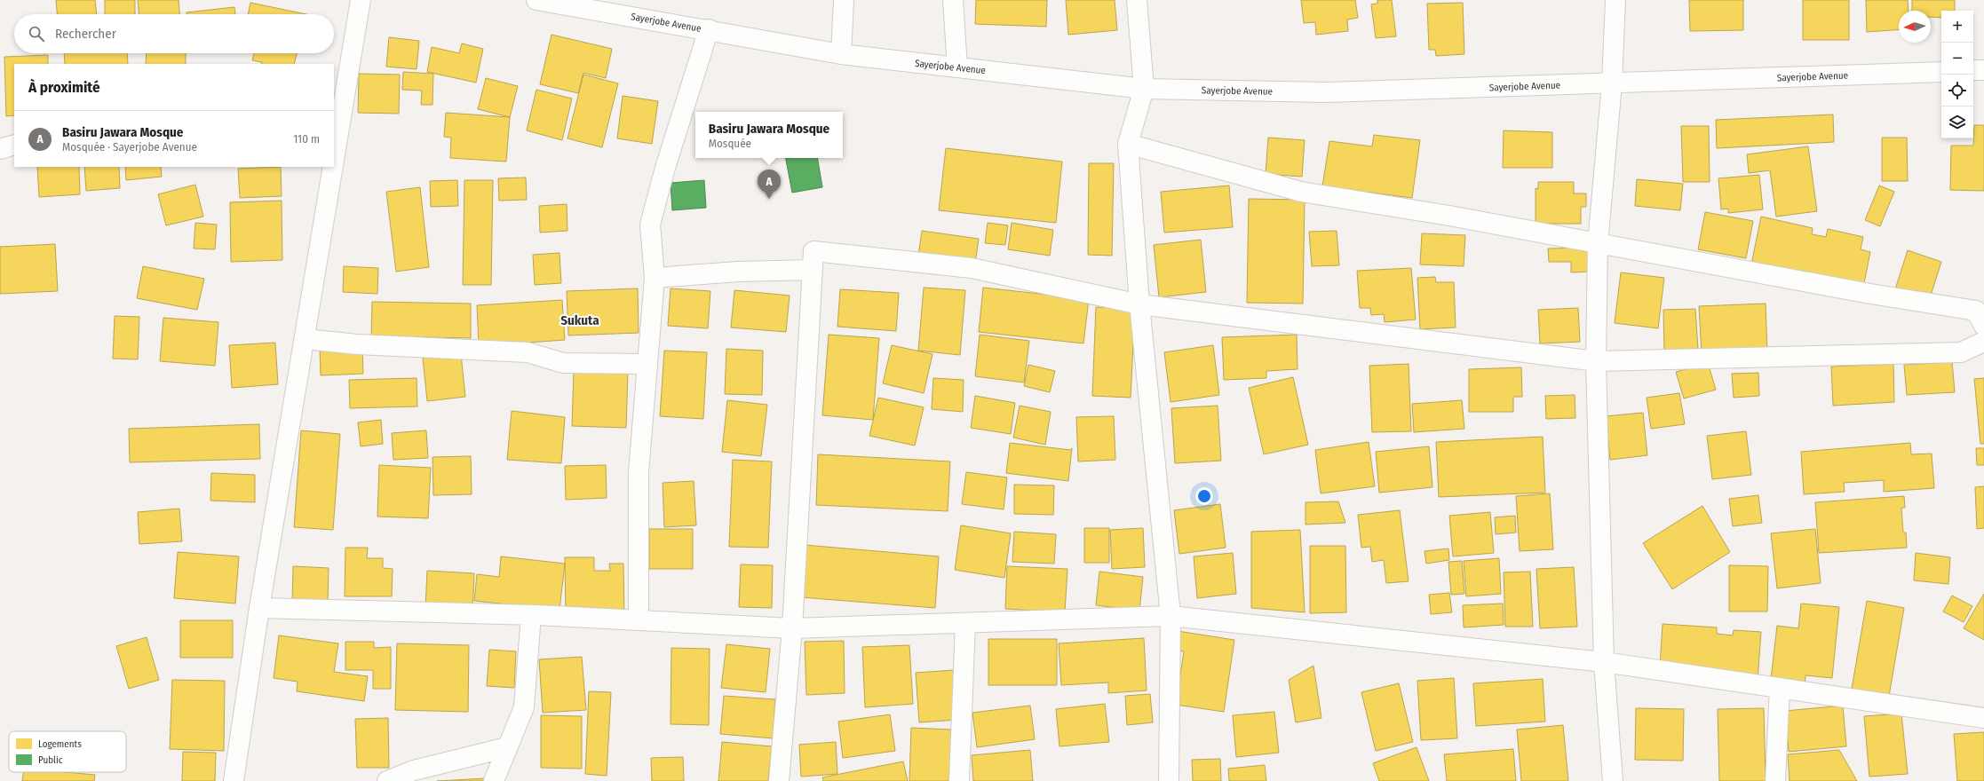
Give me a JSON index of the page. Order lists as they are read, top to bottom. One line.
{"streets":{"street":["Sayerjobe Avenue"]},"districts":["Sukuta"],"legend":["Logements","Public"],"north":"left","page":{"map_buttons":["+","−"],"search":"Rechercher","heading":"À proximité","list":[{"mark":"A","name":"Basiru Jawara Mosque","note":"Mosquée · Sayerjobe Avenue","value":"110 m"}],"popup":["Basiru Jawara Mosque","Mosquée"],"pins":"A"}}
